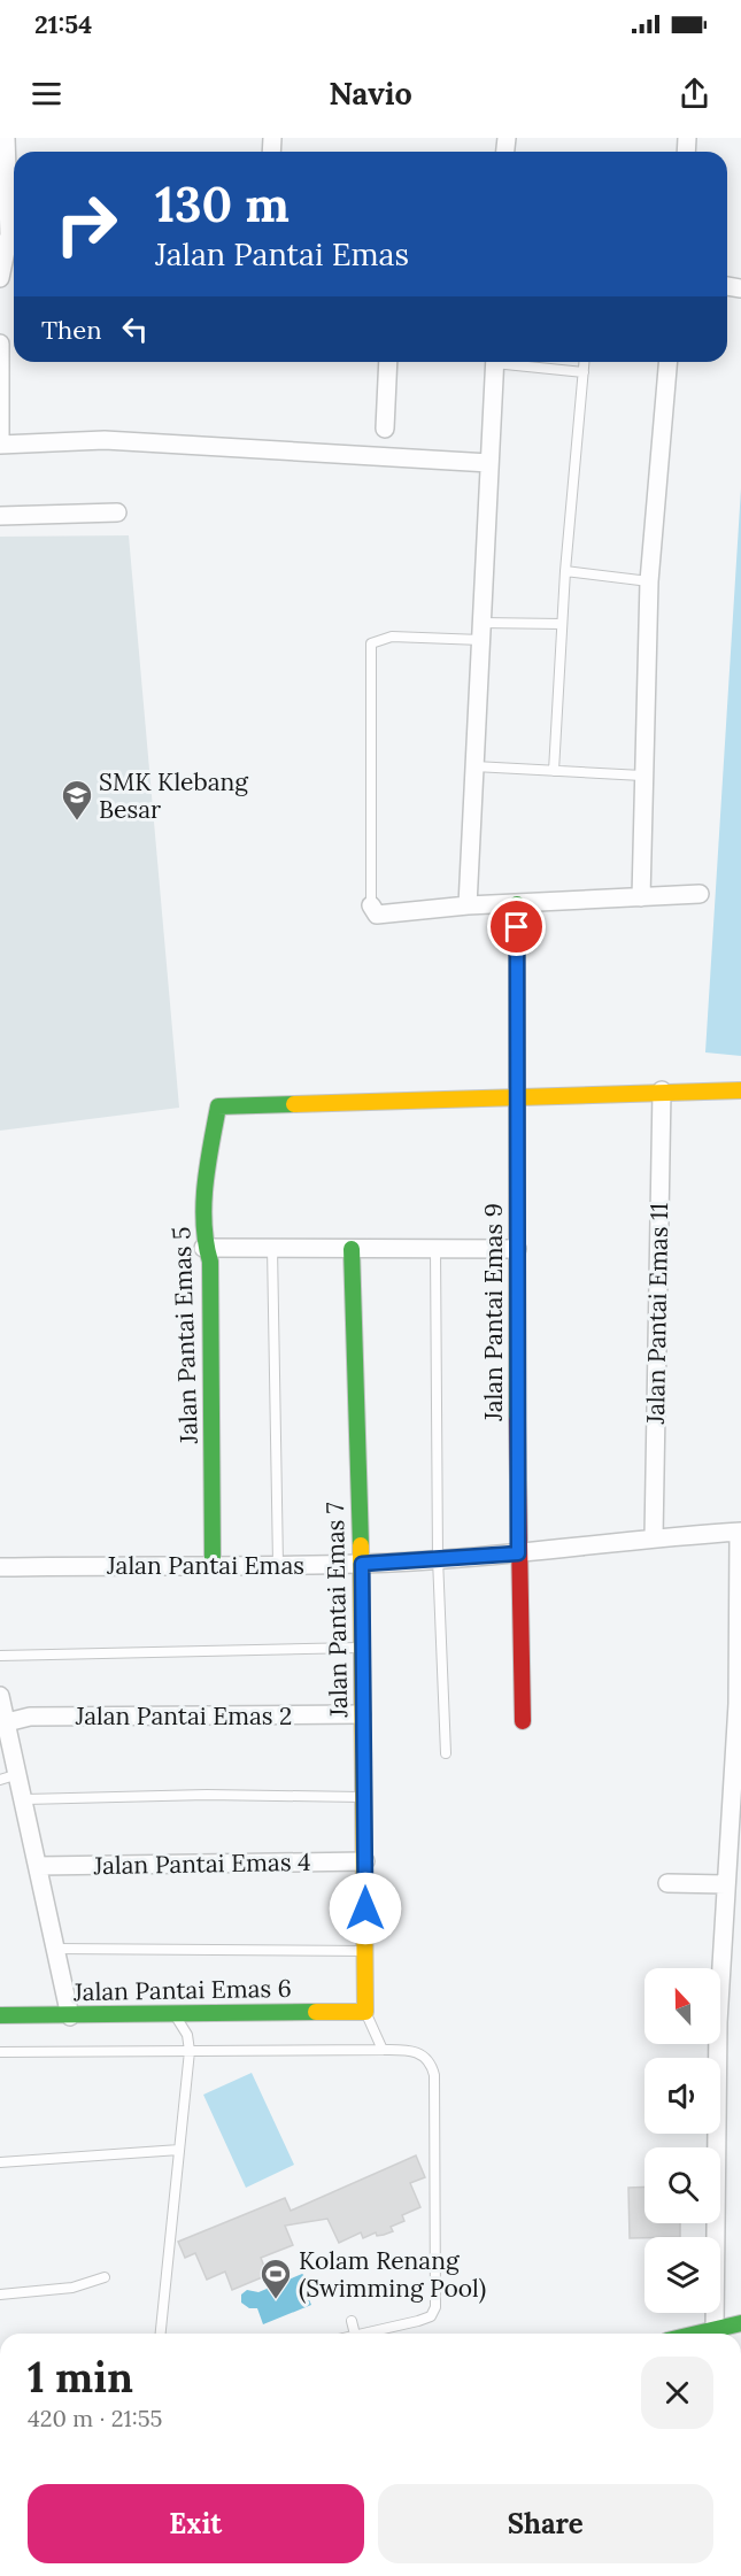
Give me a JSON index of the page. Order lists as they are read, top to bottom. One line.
{"streets":{"main road":["Jalan Pantai Emas 9","Jalan Pantai Emas 5","Jalan Pantai Emas 7","Jalan Pantai Emas 6"],"street":["Jalan Pantai Emas 11","Jalan Pantai Emas","Jalan Pantai Emas 2","Jalan Pantai Emas 4"]},"crossings":[["Jalan Pantai Emas 9","Jalan Pantai Emas 5"],["Jalan Pantai Emas 9","Jalan Pantai Emas"],["Jalan Pantai Emas 11","Jalan Pantai Emas"],["Jalan Pantai Emas 5","Jalan Pantai Emas"],["Jalan Pantai Emas","Jalan Pantai Emas 7"],["Jalan Pantai Emas 7","Jalan Pantai Emas 2"],["Jalan Pantai Emas 7","Jalan Pantai Emas 4"],["Jalan Pantai Emas 7","Jalan Pantai Emas 6"]],"places":{"school or university":["SMK Klebang Besar"],"sports":["Kolam Renang (Swimming Pool)"]},"north":"top","page":{"status":"21:54","header":"Navio","turn":["130 m","Jalan Pantai Emas"],"then":"Then","heading":["1 min","420 m · 21:55"],"buttons":["Exit","Share"]}}
